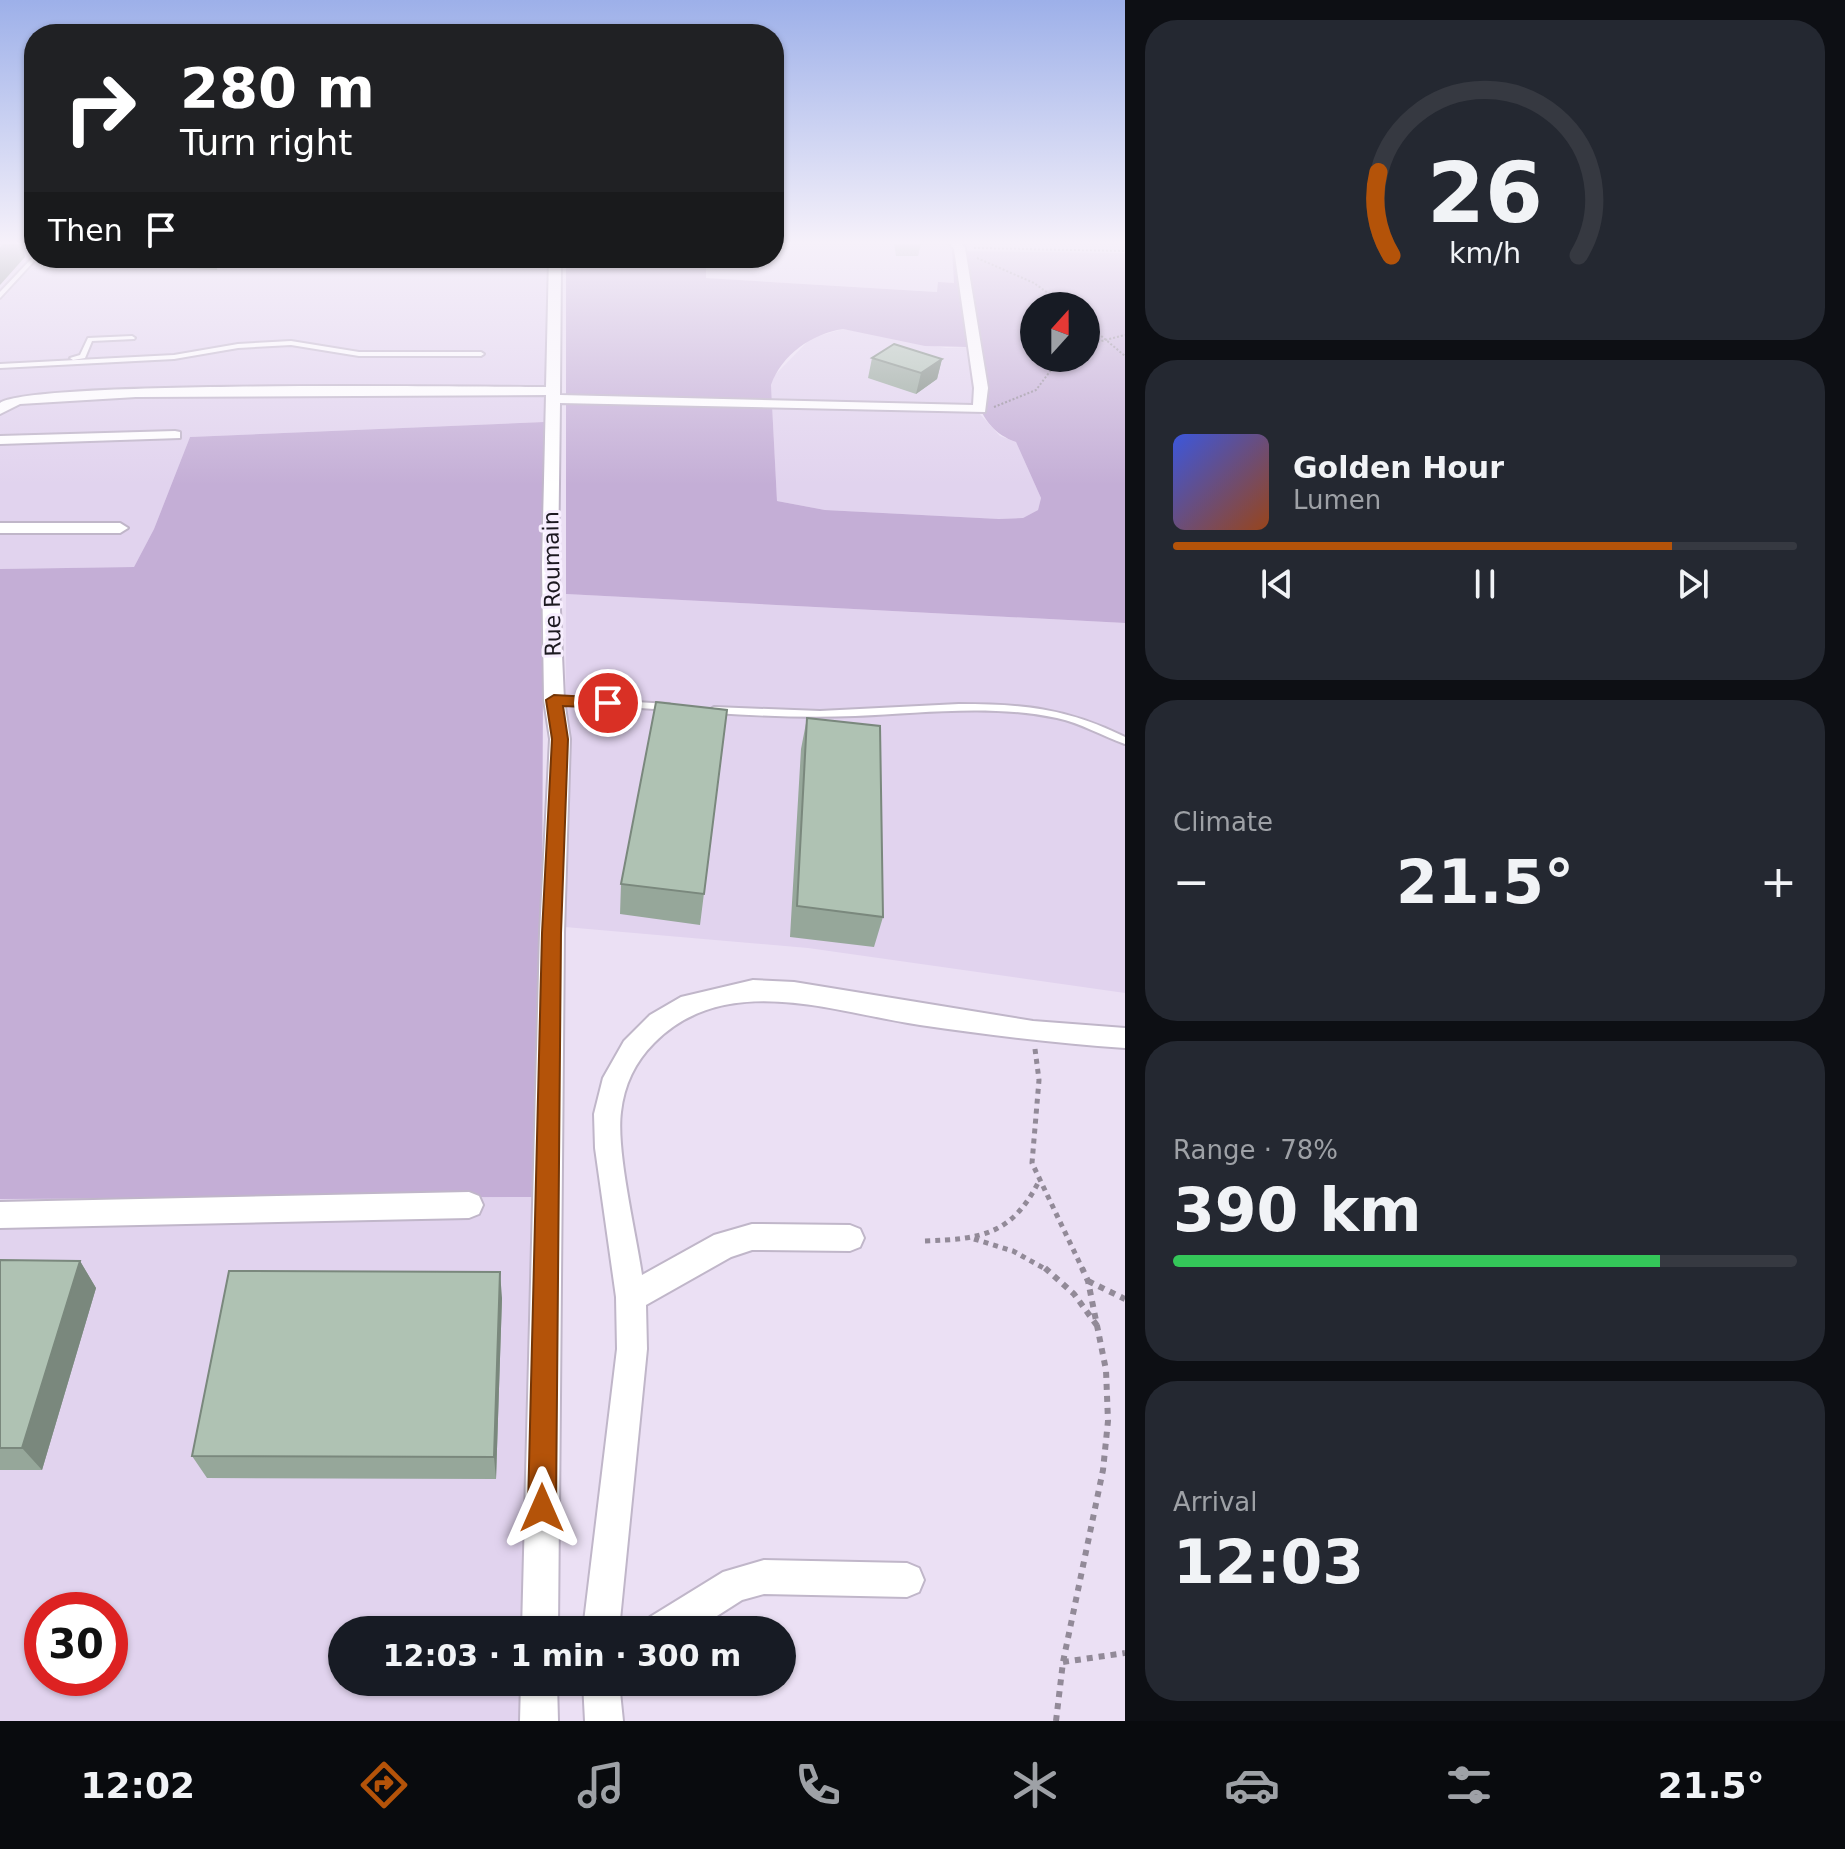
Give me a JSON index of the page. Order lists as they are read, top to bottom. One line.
{"streets":{"street":["Rue Roumain"]},"north":"top","page":{"turn":["280 m","Turn right"],"then":"Then","song":["Golden Hour","Lumen"],"tile":["Climate",["Range · 78%","390 km"],["Arrival","12:03"]],"heat":["−","21.5°","+"],"limit":"30","trip":"12:03 · 1 min · 300 m","tabs":["12:02","21.5°"],"gauge":["26","km/h"]}}
